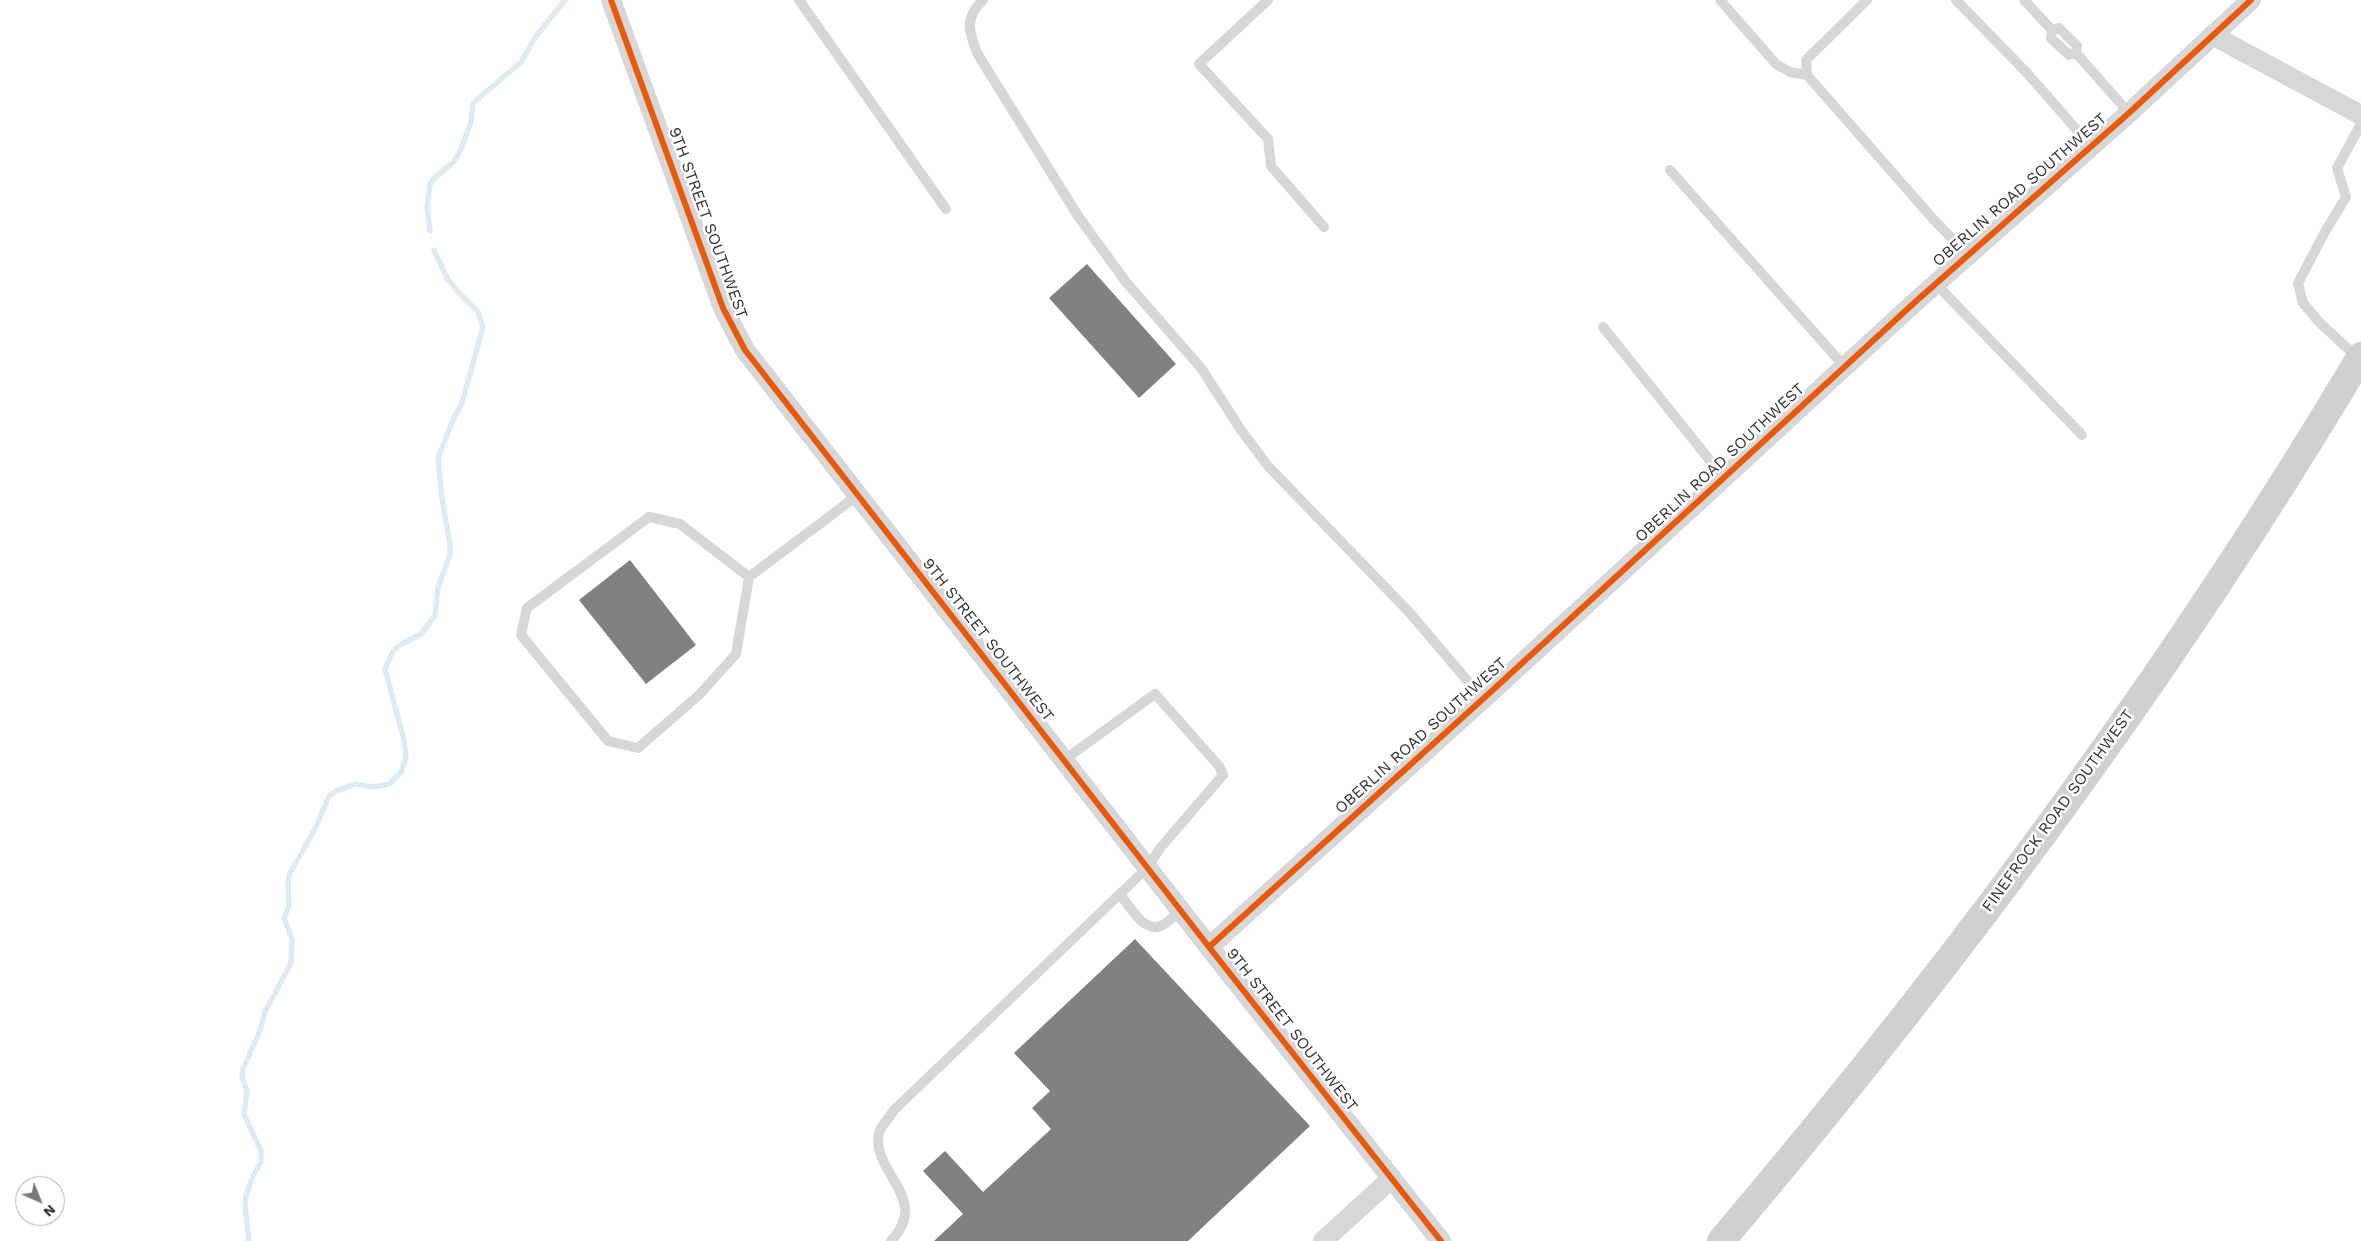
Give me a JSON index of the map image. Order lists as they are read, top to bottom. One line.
{"streets":{"main road":["FINEFROCK ROAD SOUTHWEST"],"street":["OBERLIN ROAD SOUTHWEST","9TH STREET SOUTHWEST"]},"crossings":[["OBERLIN ROAD SOUTHWEST","9TH STREET SOUTHWEST"]],"north":"bottom right"}
